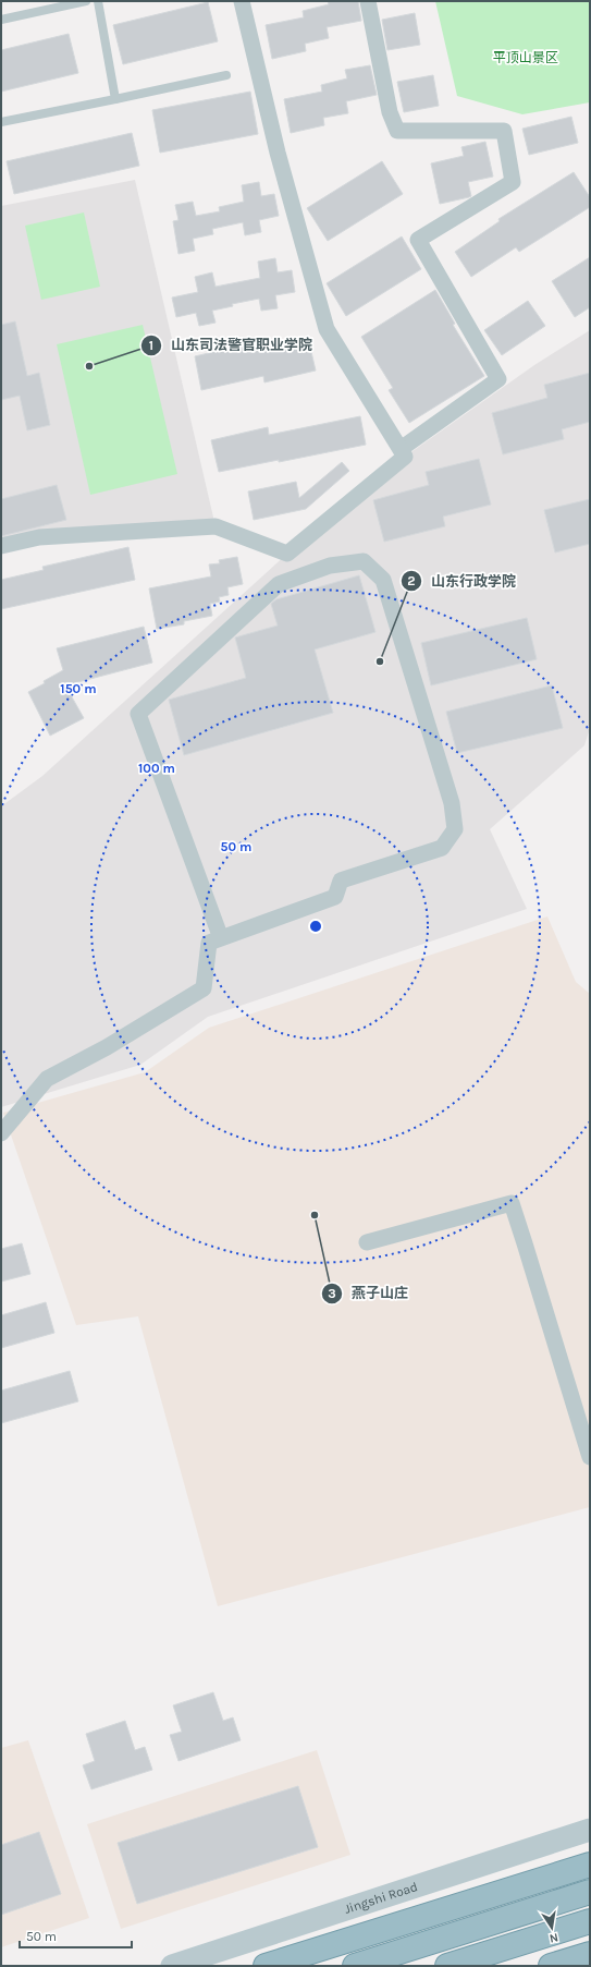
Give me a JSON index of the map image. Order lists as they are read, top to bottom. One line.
{"streets":{"main road":["Jingshi Road"]},"parks":["平顶山景区"],"places":["山东司法警官职业学院","山东行政学院","燕子山庄"],"scale_bar":"50 m","north":"bottom","rings":["150 m","100 m","50 m"]}
